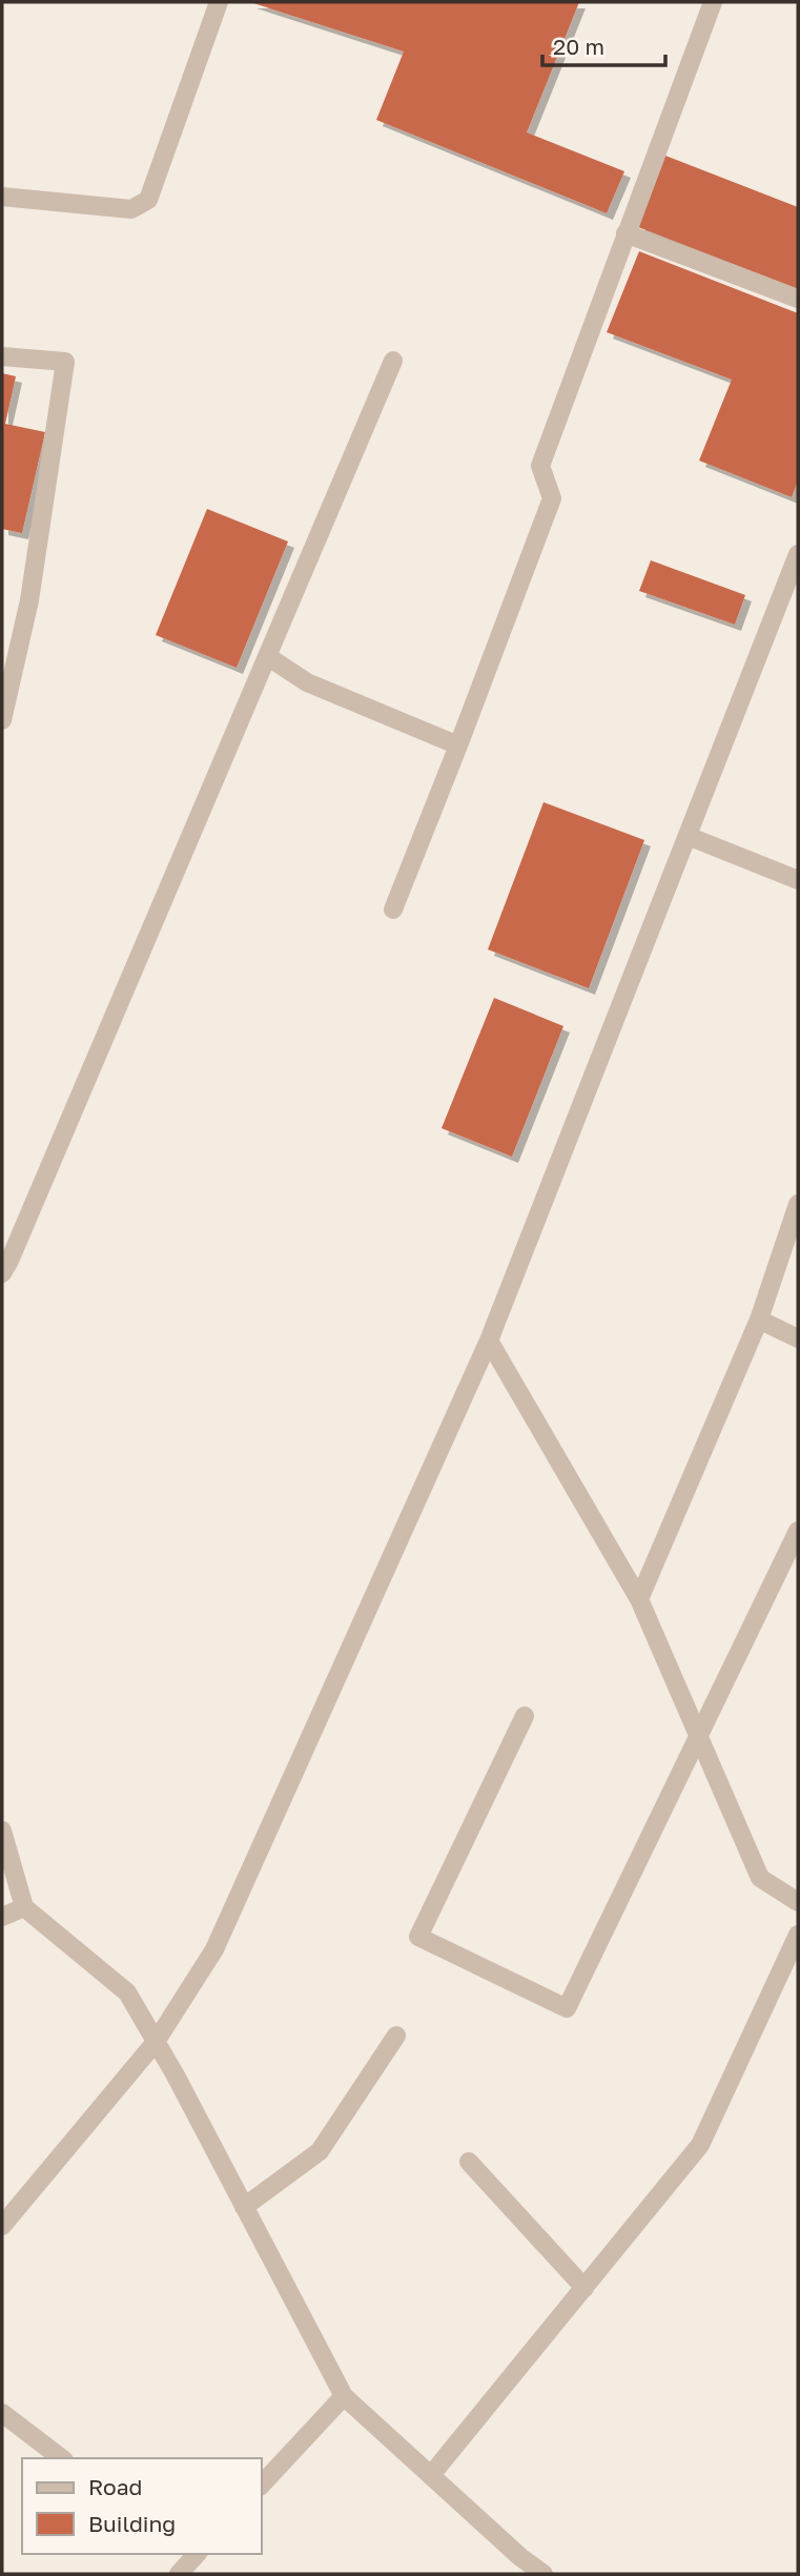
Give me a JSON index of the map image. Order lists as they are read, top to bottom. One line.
{"legend":["Road","Building"],"scale_bar":"20 m"}
